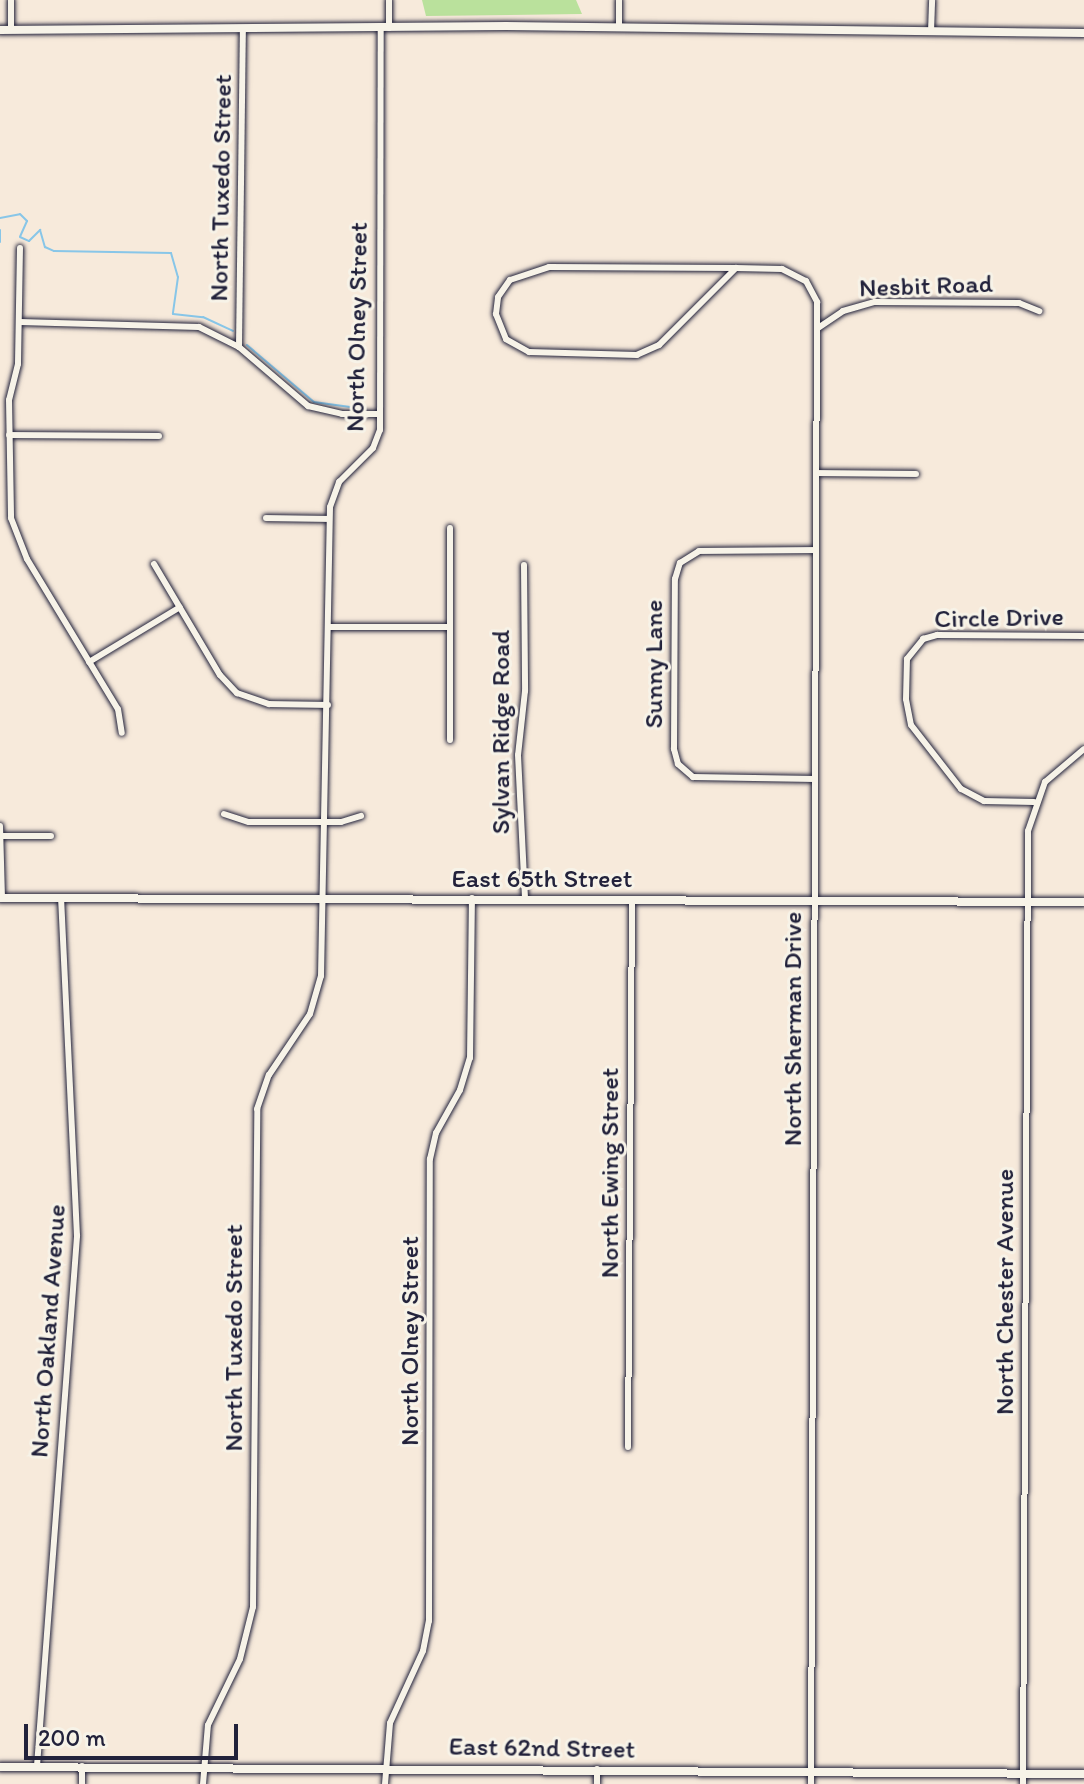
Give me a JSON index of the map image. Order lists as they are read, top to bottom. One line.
{"streets":{"street":["North Tuxedo Street","Nesbit Road","North Olney Street","Circle Drive","Sunny Lane","Sylvan Ridge Road","East 65th Street","North Sherman Drive","North Ewing Street","North Chester Avenue","North Oakland Avenue","East 62nd Street"]},"crossings":[["North Tuxedo Street","North Olney Street"],["North Tuxedo Street","East 65th Street"],["North Tuxedo Street","East 62nd Street"],["Nesbit Road","North Sherman Drive"],["North Olney Street","East 65th Street"],["North Olney Street","East 62nd Street"],["Circle Drive","North Chester Avenue"],["Sunny Lane","North Sherman Drive"],["Sylvan Ridge Road","East 65th Street"],["East 65th Street","North Sherman Drive"],["East 65th Street","North Ewing Street"],["East 65th Street","North Chester Avenue"],["East 65th Street","North Oakland Avenue"],["North Sherman Drive","East 62nd Street"],["North Chester Avenue","East 62nd Street"],["North Oakland Avenue","East 62nd Street"]],"scale_bar":"200 m"}
